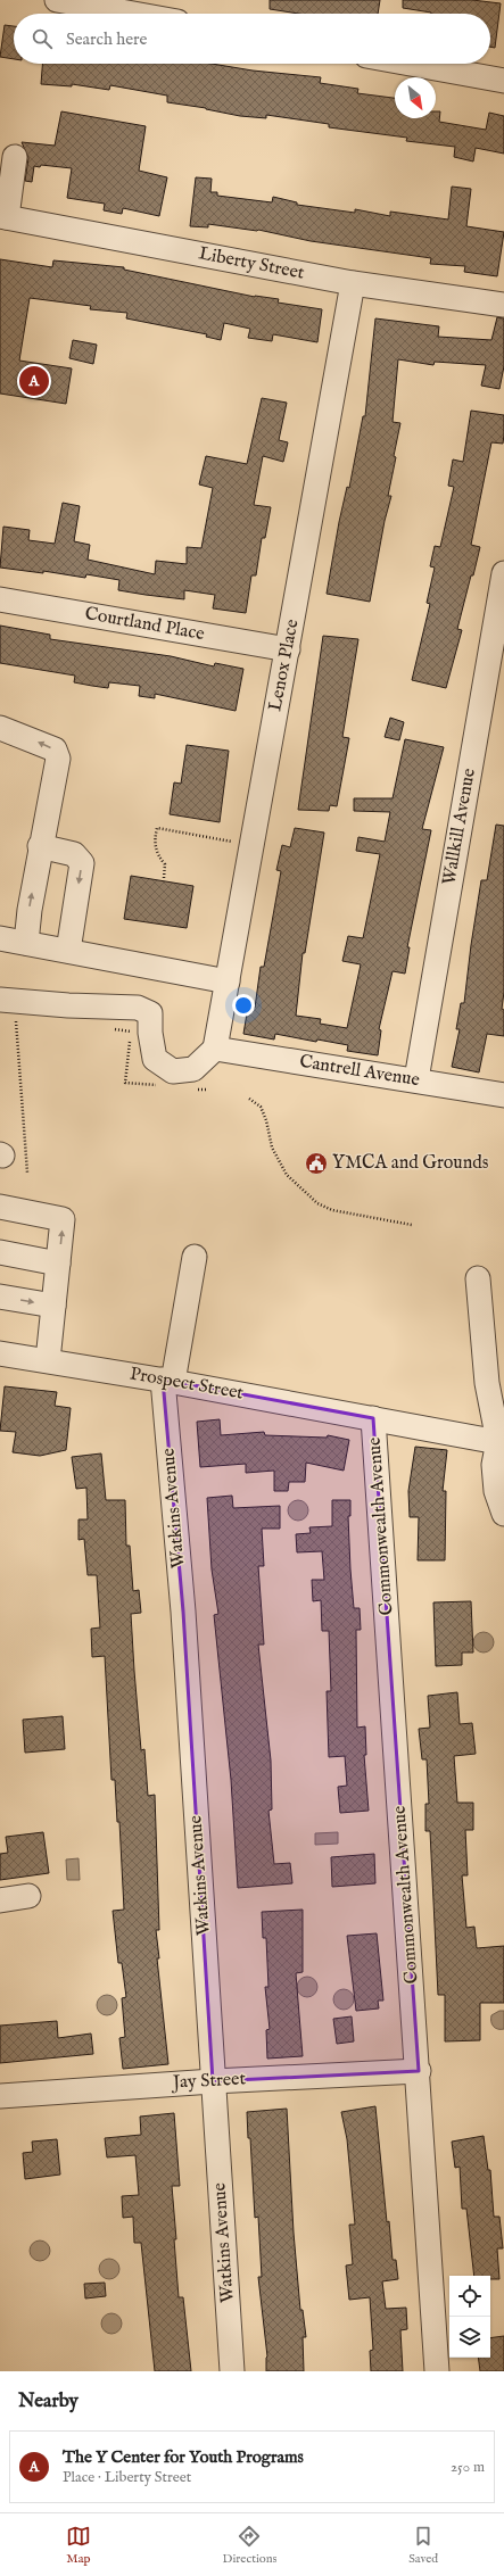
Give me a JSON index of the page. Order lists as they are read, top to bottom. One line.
{"streets":{"street":["Liberty Street","Courtland Place","Lenox Place","Wallkill Avenue","Cantrell Avenue","Prospect Street","Watkins Avenue","Commonwealth Avenue","Jay Street"]},"crossings":[["Liberty Street","Lenox Place"],["Courtland Place","Lenox Place"],["Lenox Place","Cantrell Avenue"],["Wallkill Avenue","Cantrell Avenue"],["Prospect Street","Watkins Avenue"],["Prospect Street","Commonwealth Avenue"],["Watkins Avenue","Jay Street"],["Commonwealth Avenue","Jay Street"]],"places":{"public building":["YMCA and Grounds"]},"north":"bottom right","page":{"search":"Search here","pins":"A","heading":"Nearby","list":[{"mark":"A","name":"The Y Center for Youth Programs","note":"Place · Liberty Street","value":"250 m"}],"nav":["Map","Directions","Saved"]}}
